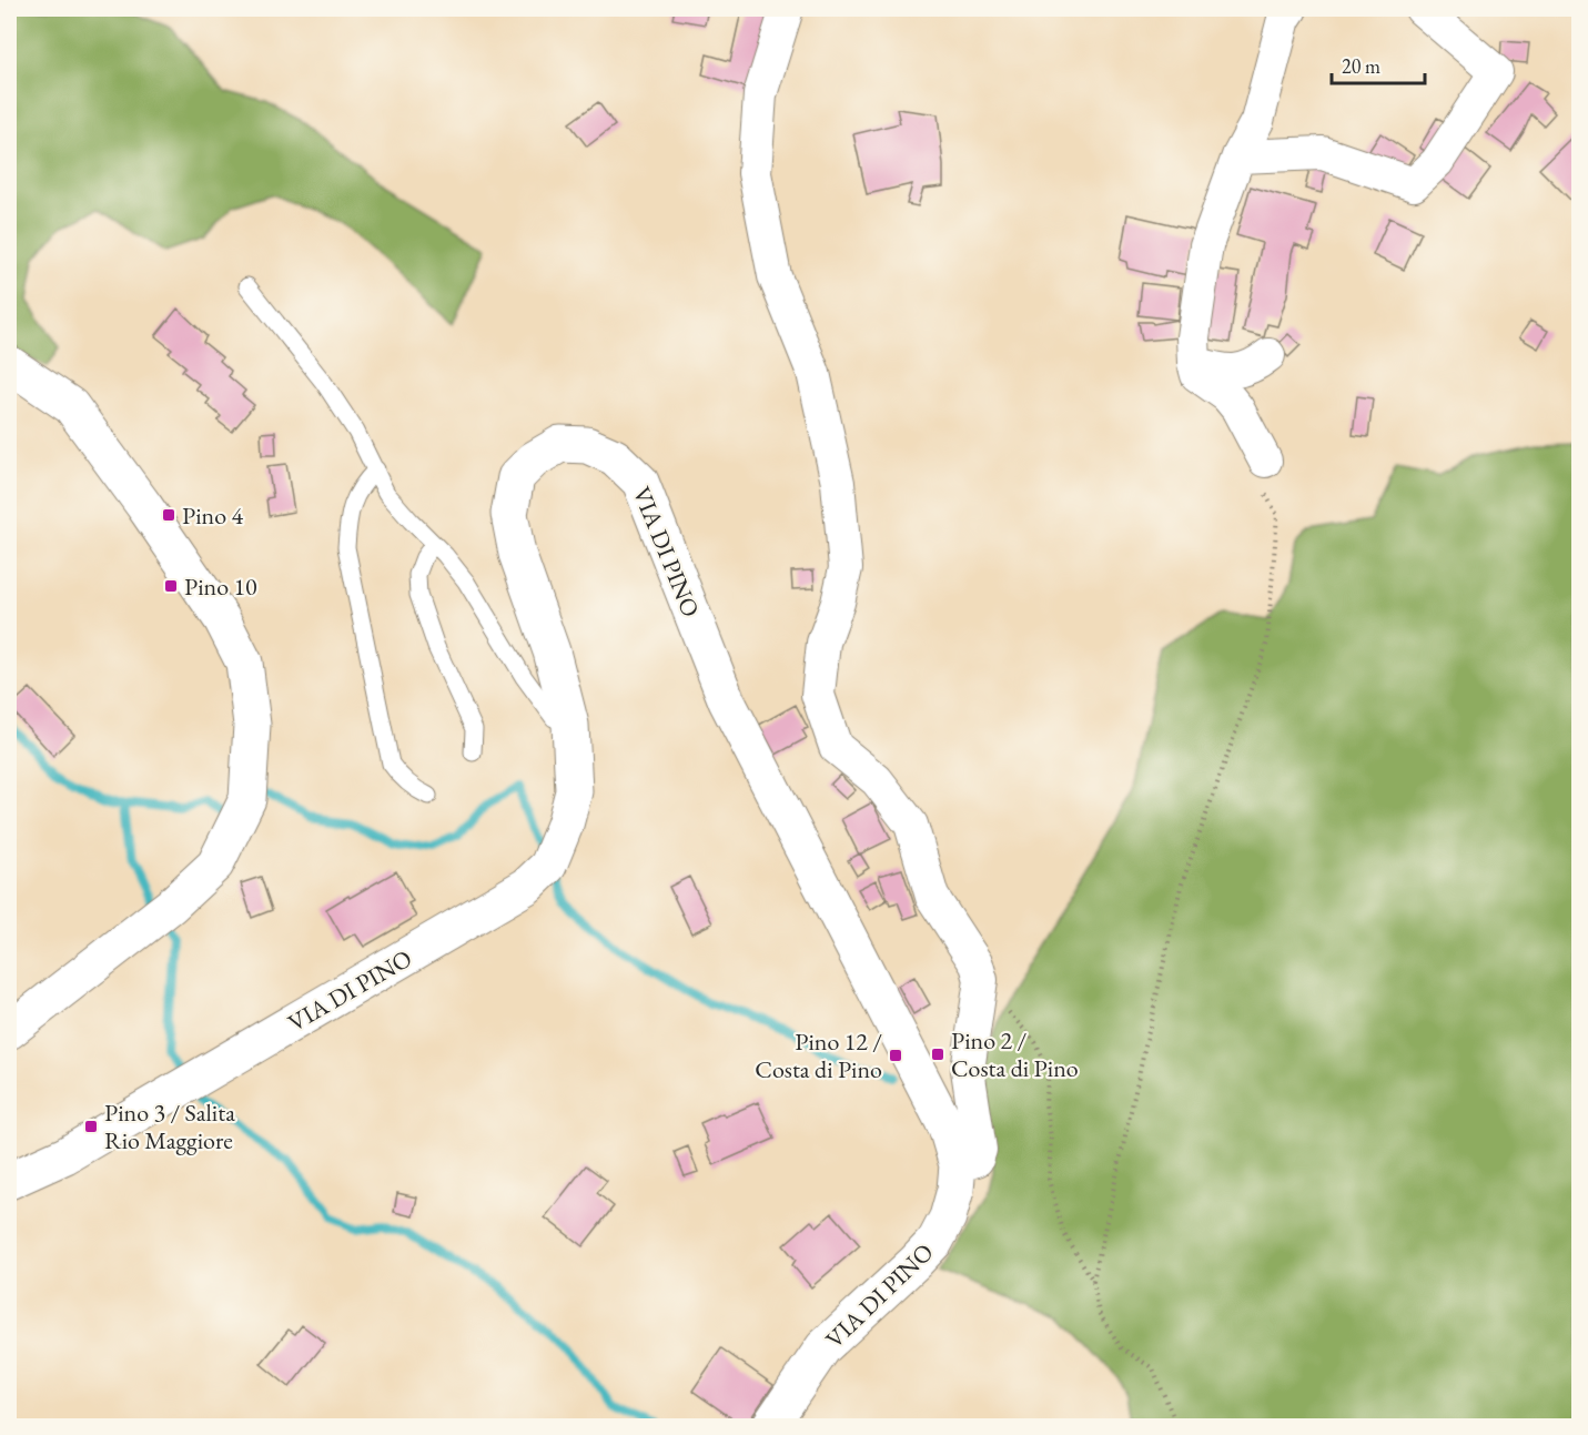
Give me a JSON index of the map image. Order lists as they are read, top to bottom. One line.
{"streets":{"street":["VIA DI PINO"]},"places":{"transit":["Pino 4","Pino 10","Pino 2 / Costa di Pino","Pino 12 / Costa di Pino","Pino 3 / Salita Rio Maggiore"]},"scale_bar":"20 m"}
